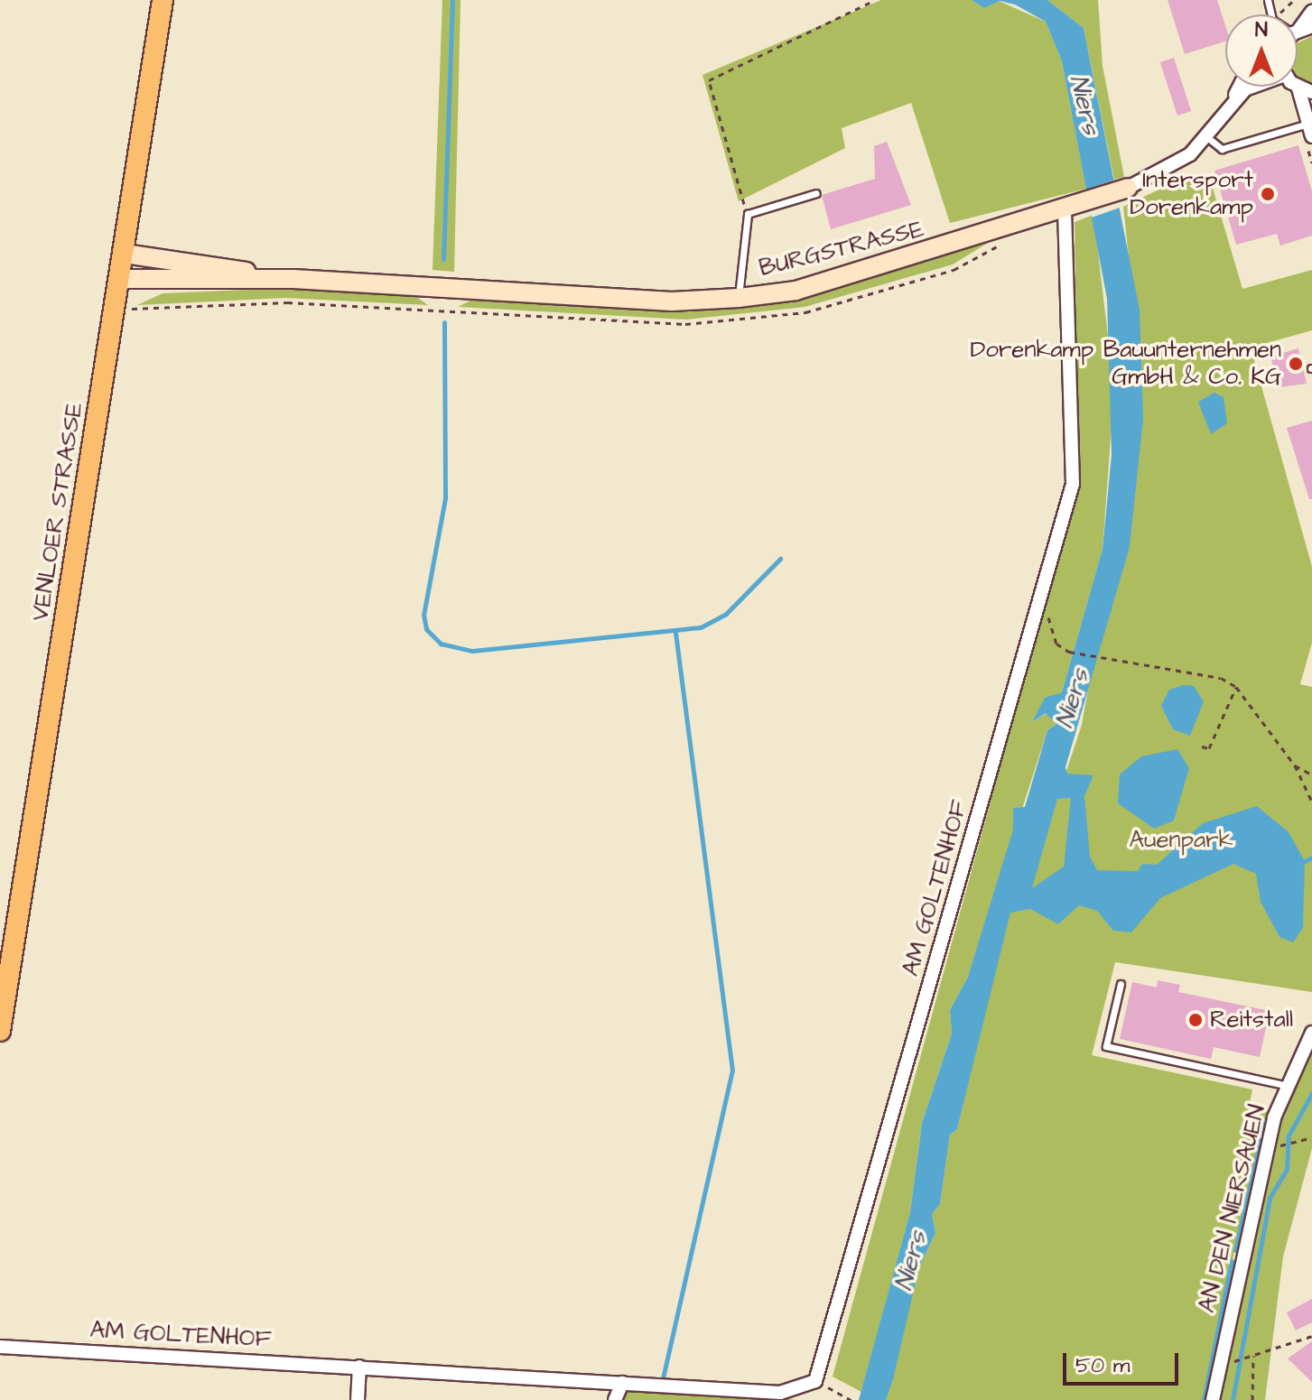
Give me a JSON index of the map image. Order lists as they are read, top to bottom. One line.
{"streets":{"main road":["VENLOER STRASSE"],"street":["BURGSTRASSE","AM GOLTENHOF","AN DEN NIERSAUEN"]},"crossings":[["BURGSTRASSE","VENLOER STRASSE"],["BURGSTRASSE","AM GOLTENHOF"]],"water":["Niers"],"parks":["Auenpark"],"places":["Intersport Dorenkamp","Dorenkamp Bauunternehmen GmbH & Co. KG","Reitstall"],"scale_bar":"50 m","north":"top"}
